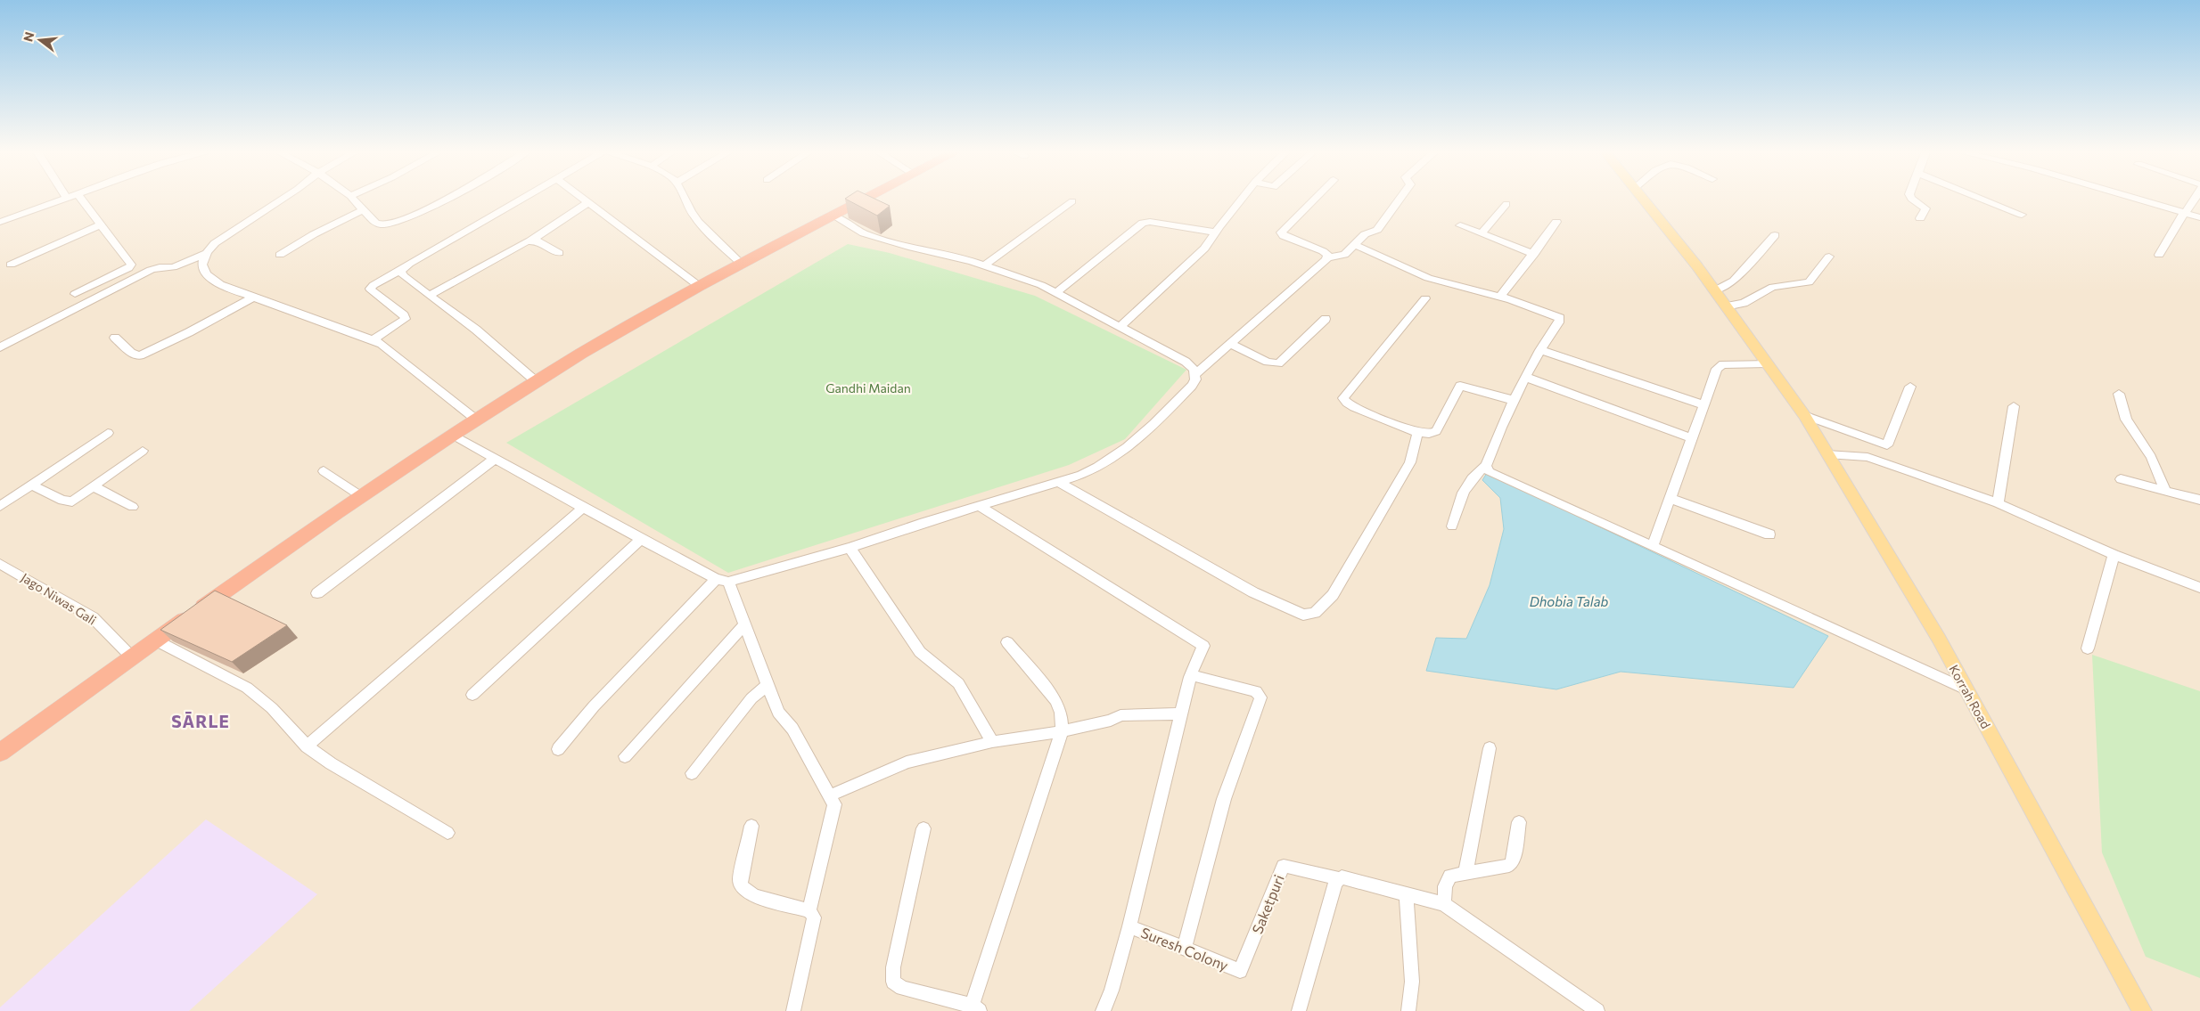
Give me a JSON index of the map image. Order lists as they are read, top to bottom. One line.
{"streets":{"main road":["Korrah Road"],"street":["Jago Niwas Gali","Saketpuri","Suresh Colony"]},"crossings":[["Saketpuri","Suresh Colony"]],"districts":["SĀRLE"],"water":["Dhobia Talab"],"parks":["Gandhi Maidan"],"north":"left"}
